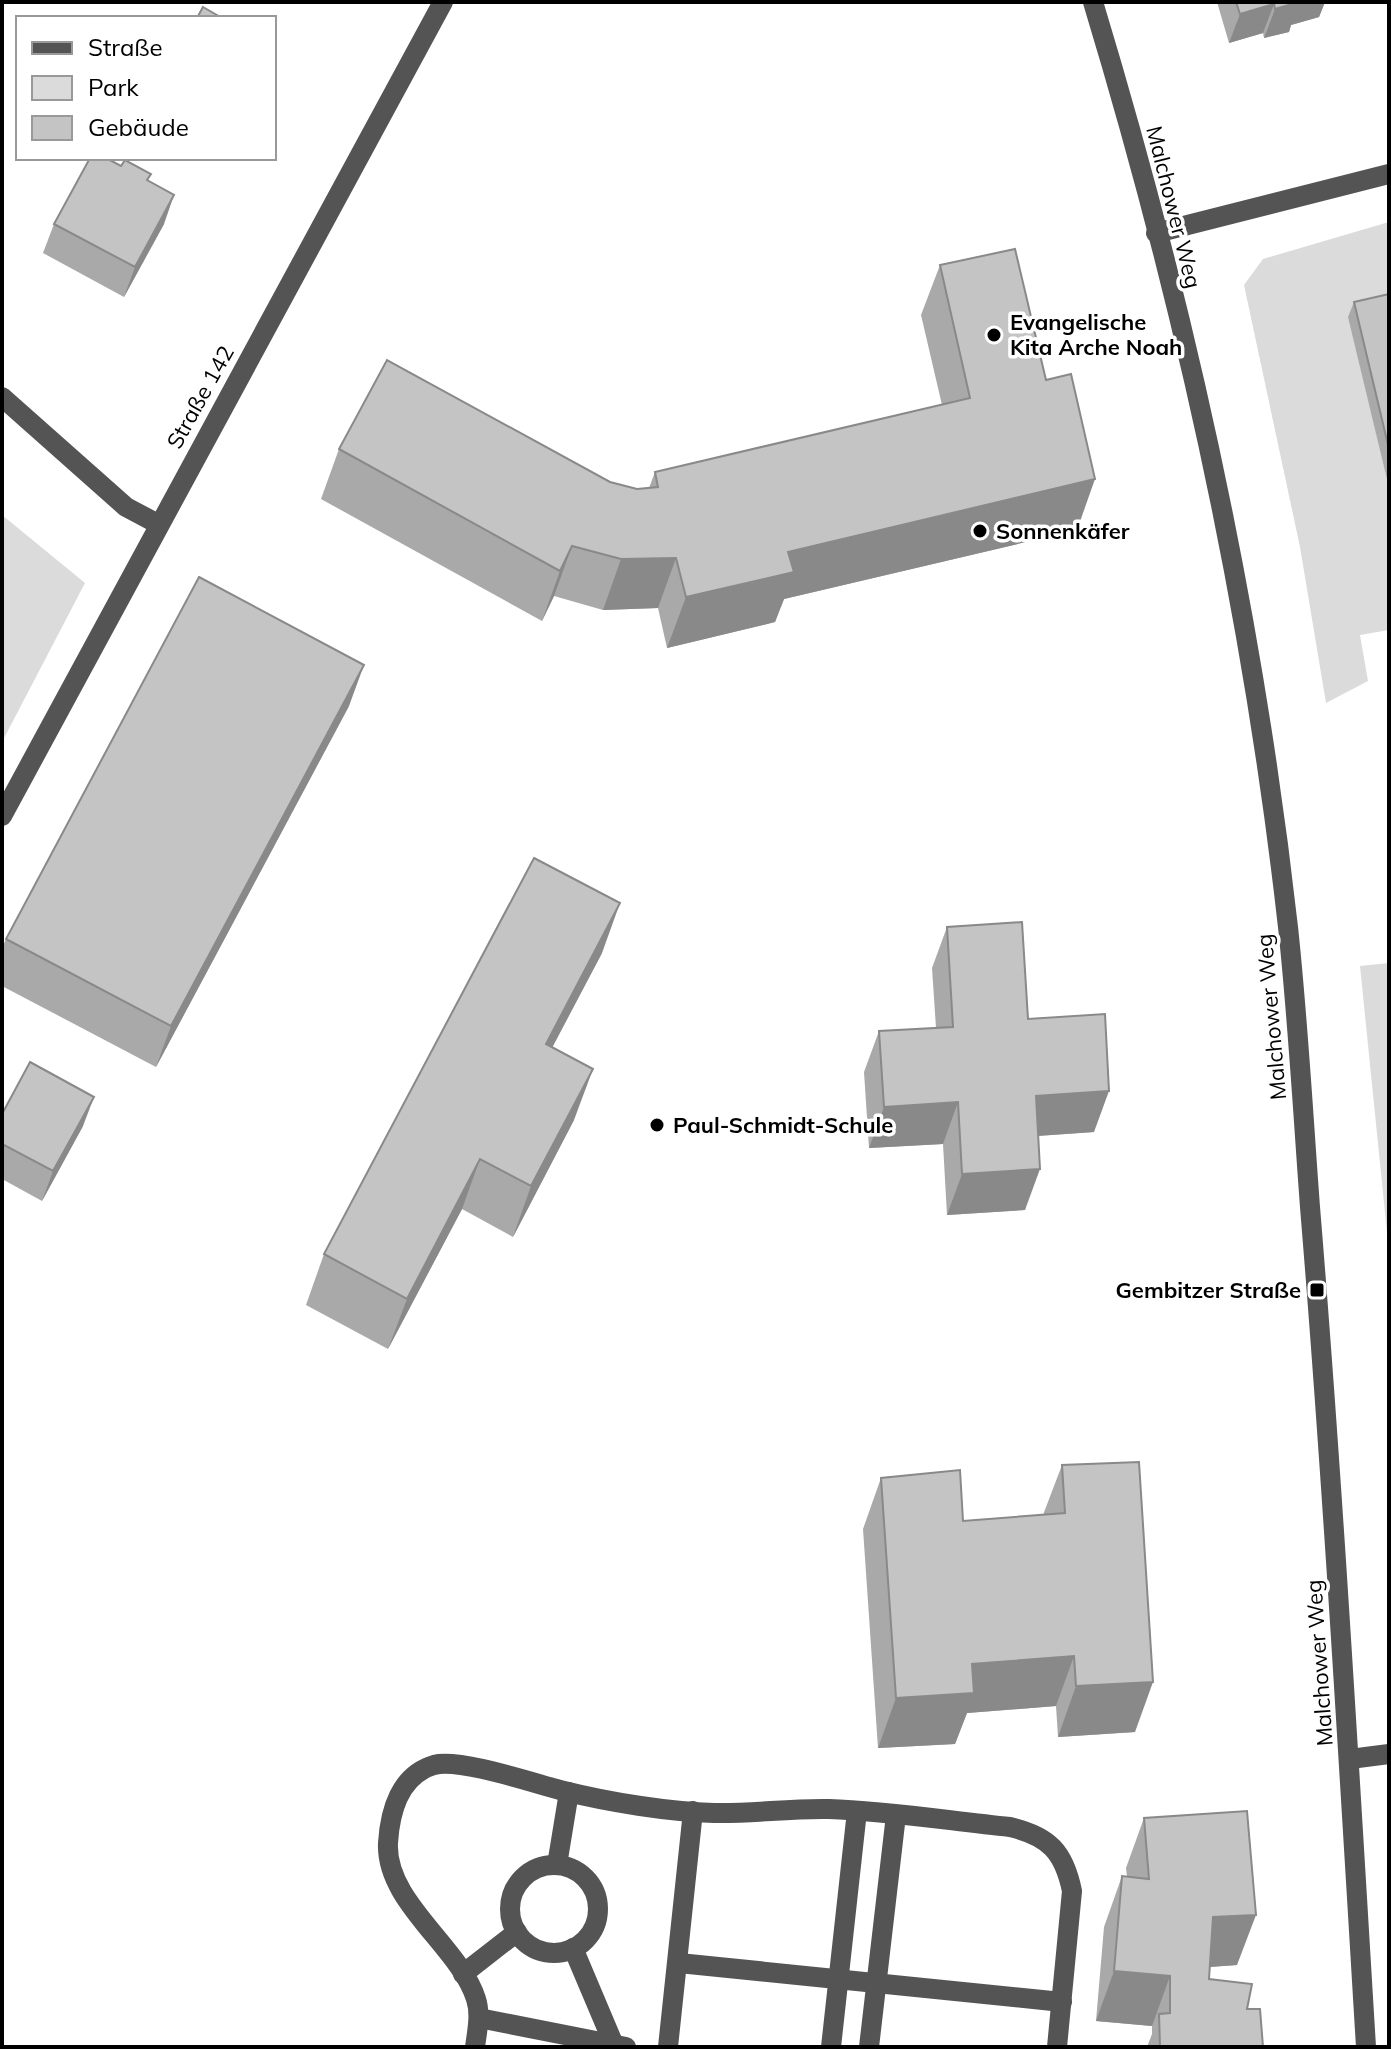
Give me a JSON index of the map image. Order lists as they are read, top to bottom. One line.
{"streets":{"street":["Malchower Weg","Straße 142"]},"places":{"other":["Evangelische Kita Arche Noah","Sonnenkäfer","Paul-Schmidt-Schule"],"transit":["Gembitzer Straße"]},"legend":["Straße","Park","Gebäude"]}
